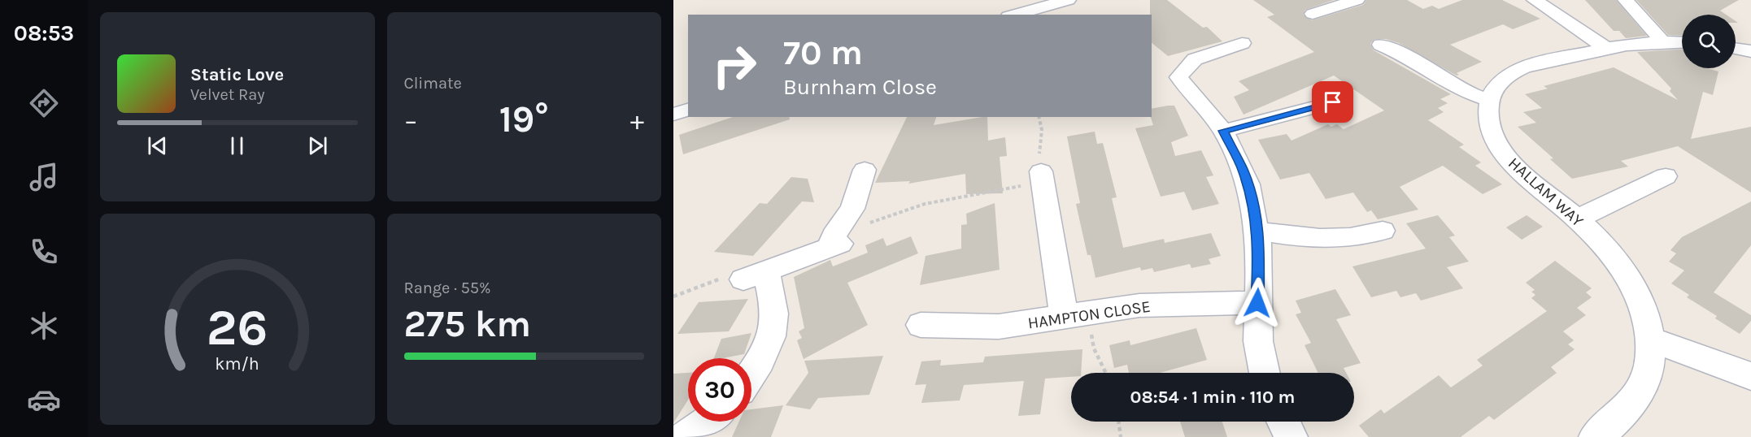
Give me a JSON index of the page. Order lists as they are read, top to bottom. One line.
{"streets":{"street":["HALLAM WAY","HAMPTON CLOSE"]},"page":{"tabs":"08:53","tile":["Climate",["Range · 55%","275 km"]],"turn":["70 m","Burnham Close"],"song":["Static Love","Velvet Ray"],"heat":["−","19°","+"],"limit":"30","trip":"08:54 · 1 min · 110 m","gauge":["26","km/h"]}}
